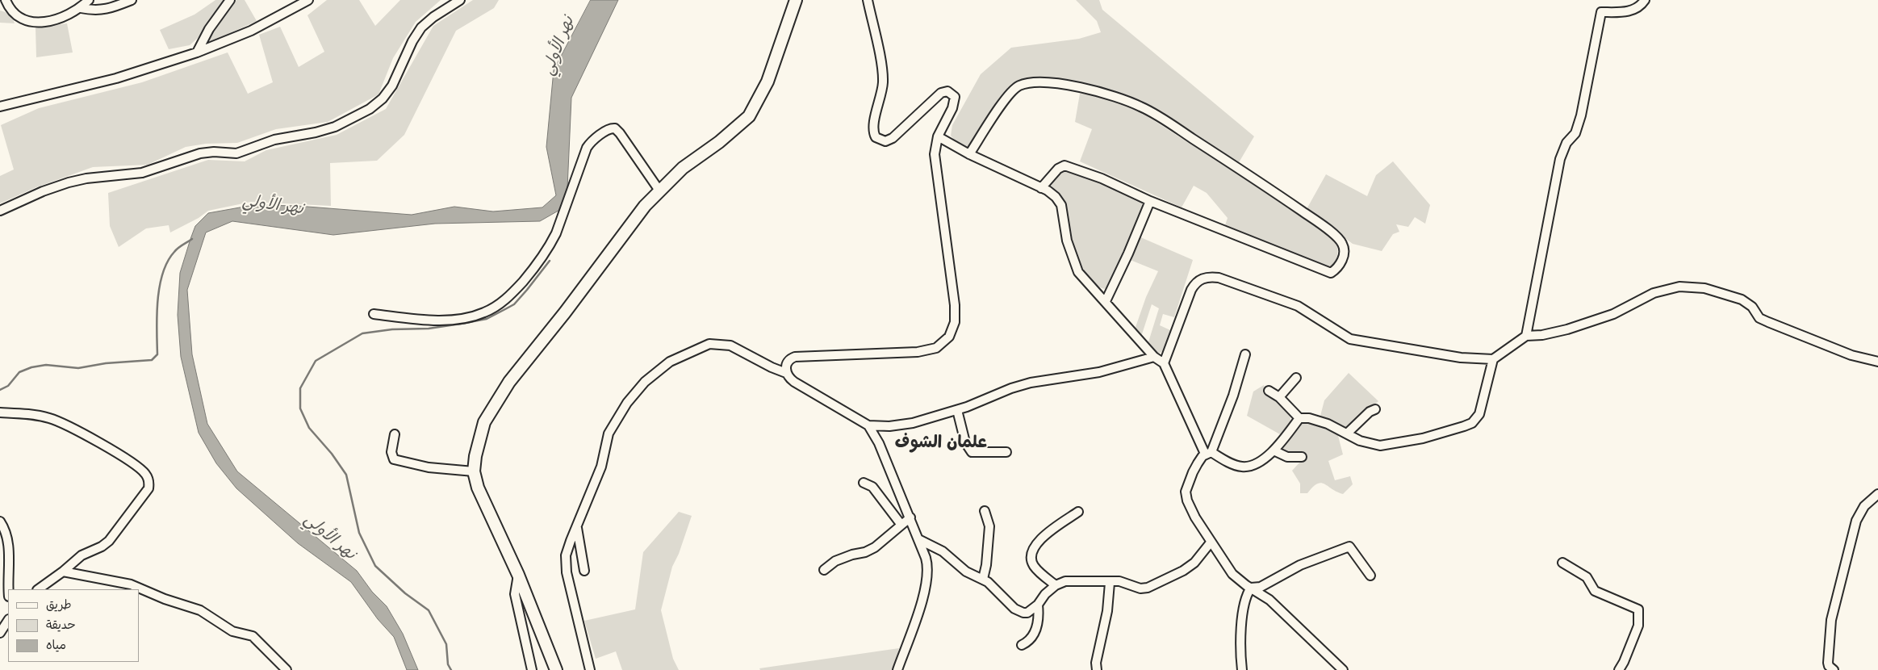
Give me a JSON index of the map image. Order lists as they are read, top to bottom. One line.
{"districts":["علمان الشوف"],"water":["نهر الأولي"],"legend":["طريق","حديقة","مياه"]}
